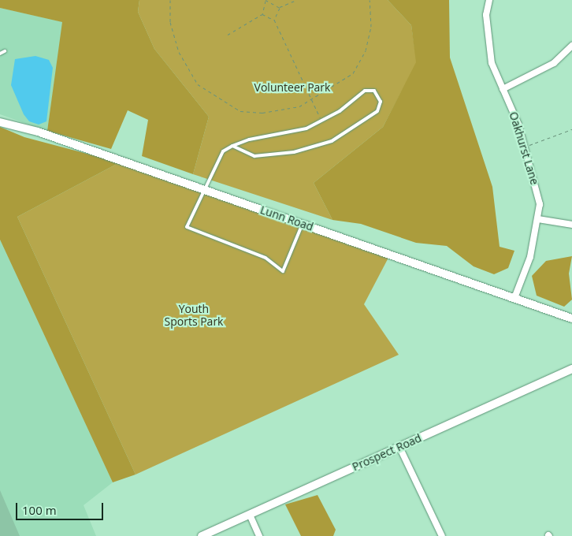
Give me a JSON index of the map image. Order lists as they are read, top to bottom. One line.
{"streets":{"street":["Oakhurst Lane","Lunn Road","Prospect Road"]},"crossings":[["Oakhurst Lane","Lunn Road"]],"parks":["Volunteer Park","Youth Sports Park"],"scale_bar":"100 m"}
